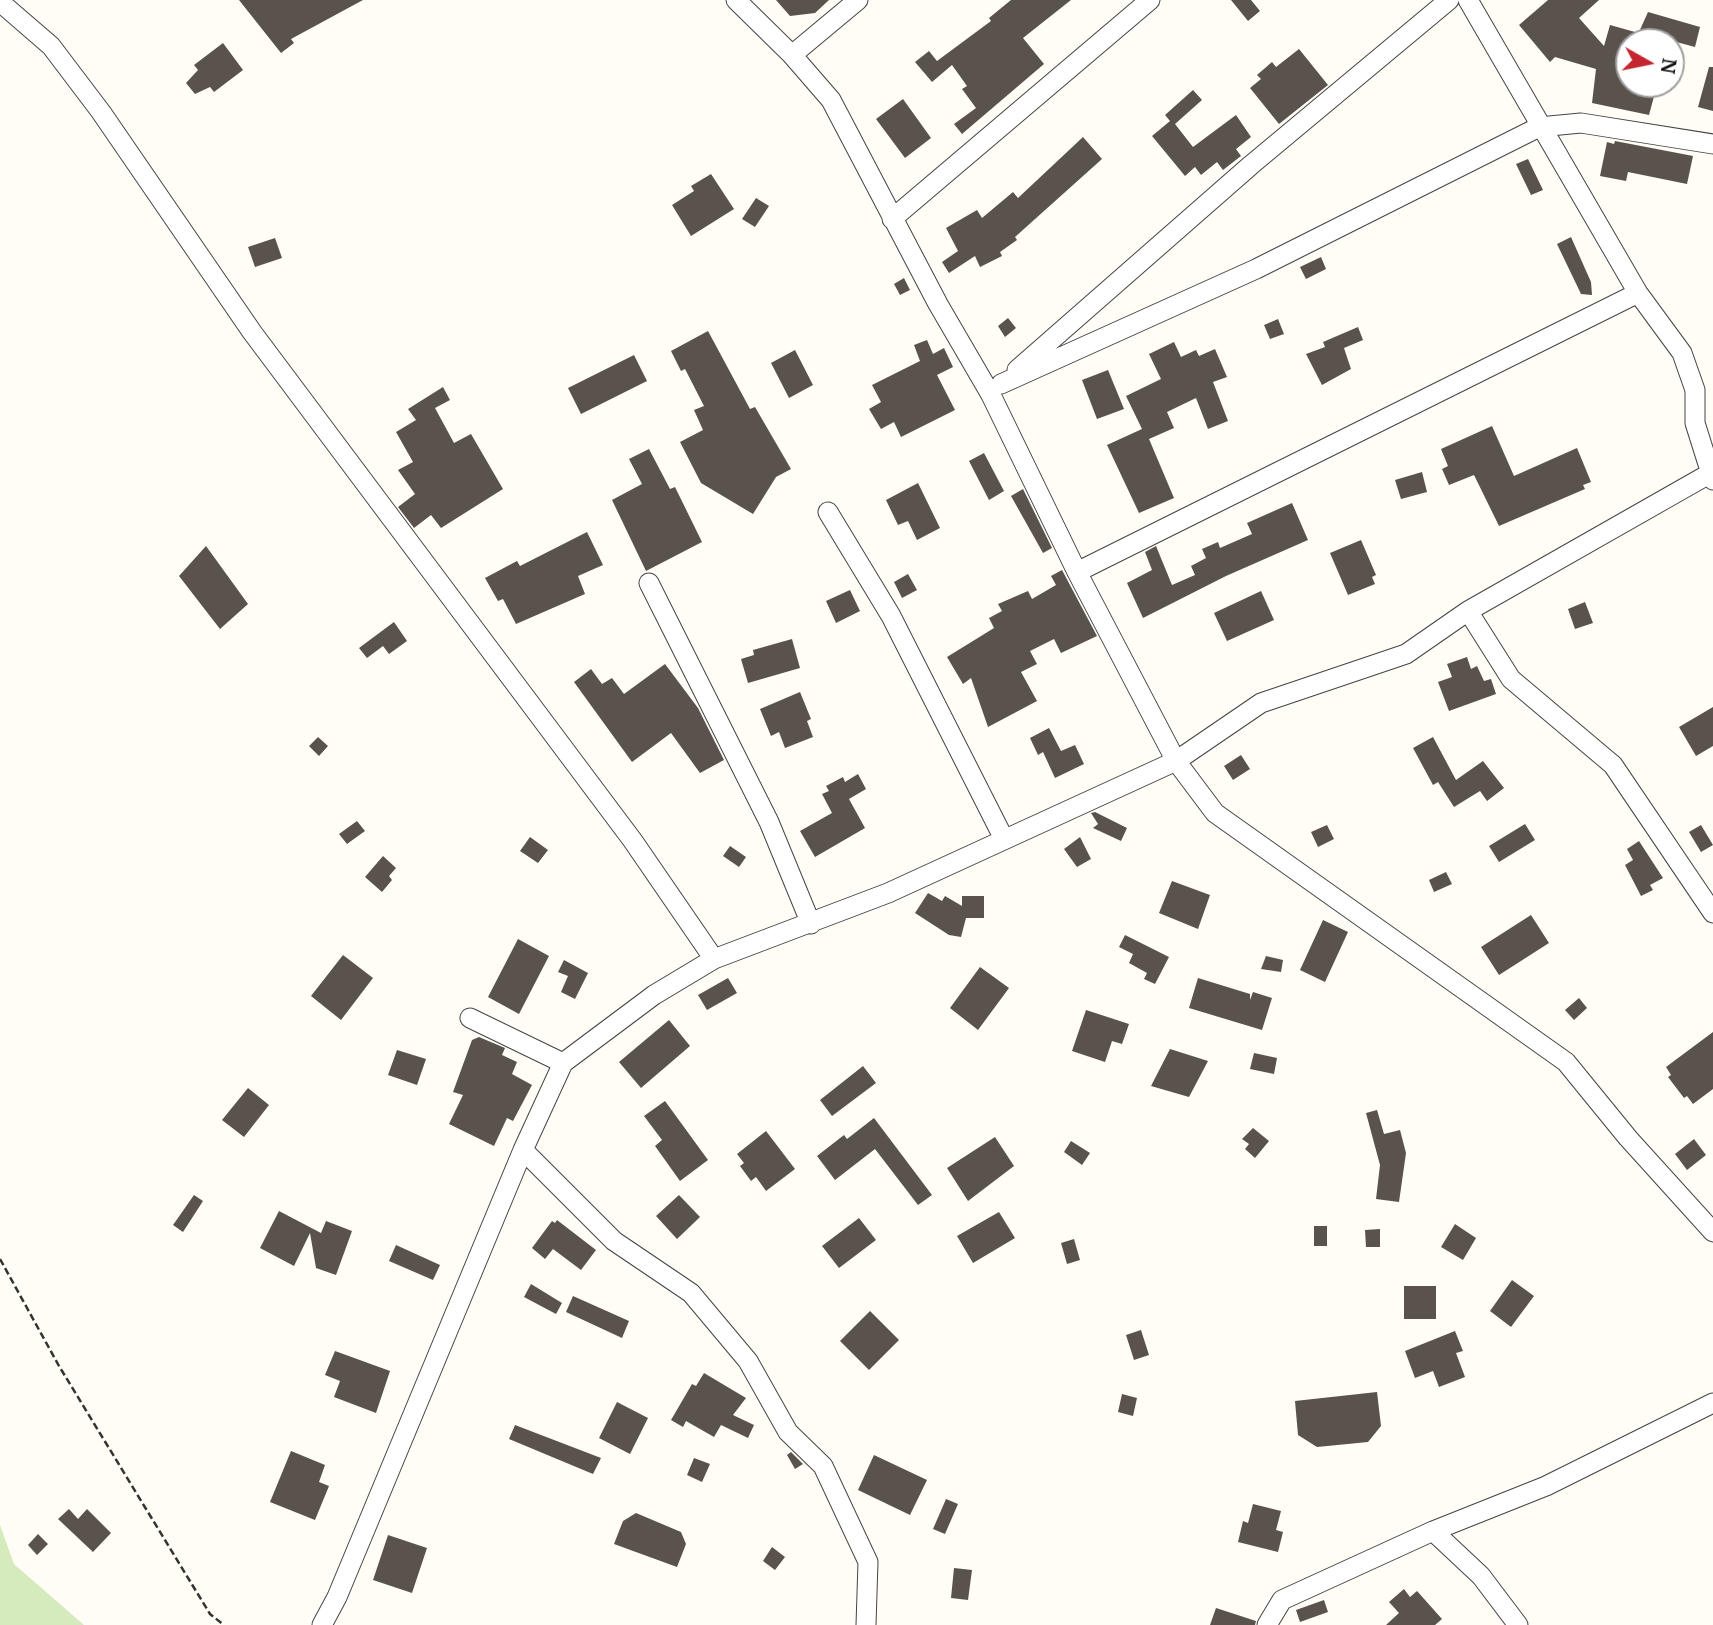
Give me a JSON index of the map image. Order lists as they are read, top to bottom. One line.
{"north":"right"}
